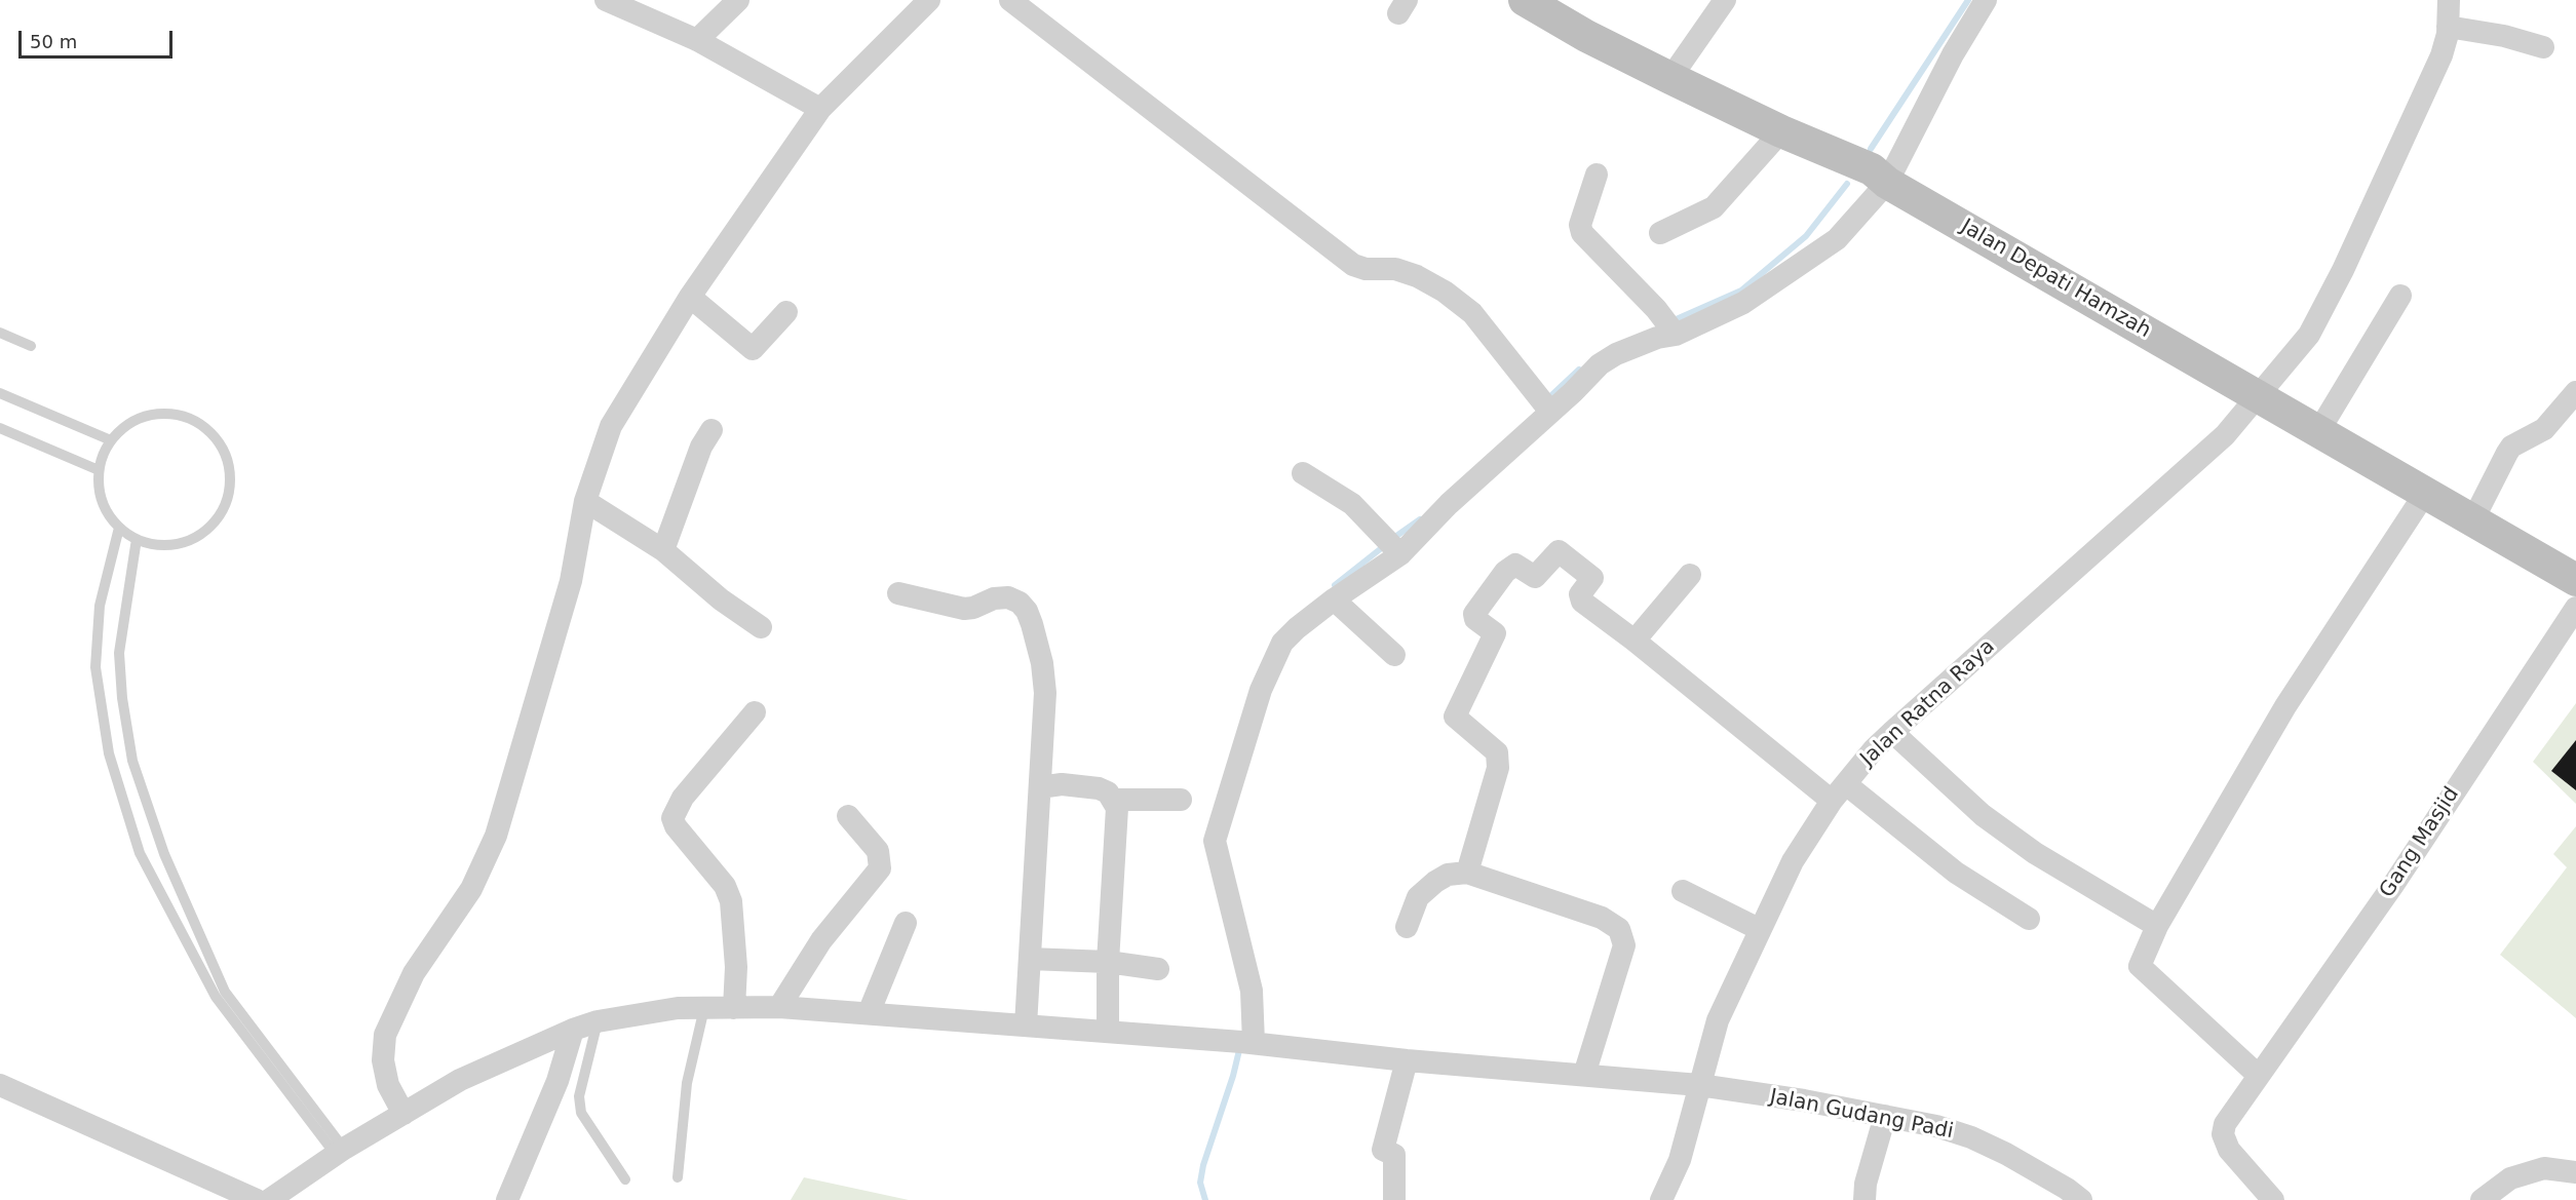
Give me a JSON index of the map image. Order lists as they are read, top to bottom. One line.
{"streets":{"main road":["Jalan Depati Hamzah"],"street":["Jalan Ratna Raya","Gang Masjid","Jalan Gudang Padi"]},"crossings":[["Jalan Depati Hamzah","Jalan Ratna Raya"],["Jalan Ratna Raya","Jalan Gudang Padi"]],"scale_bar":"50 m"}
